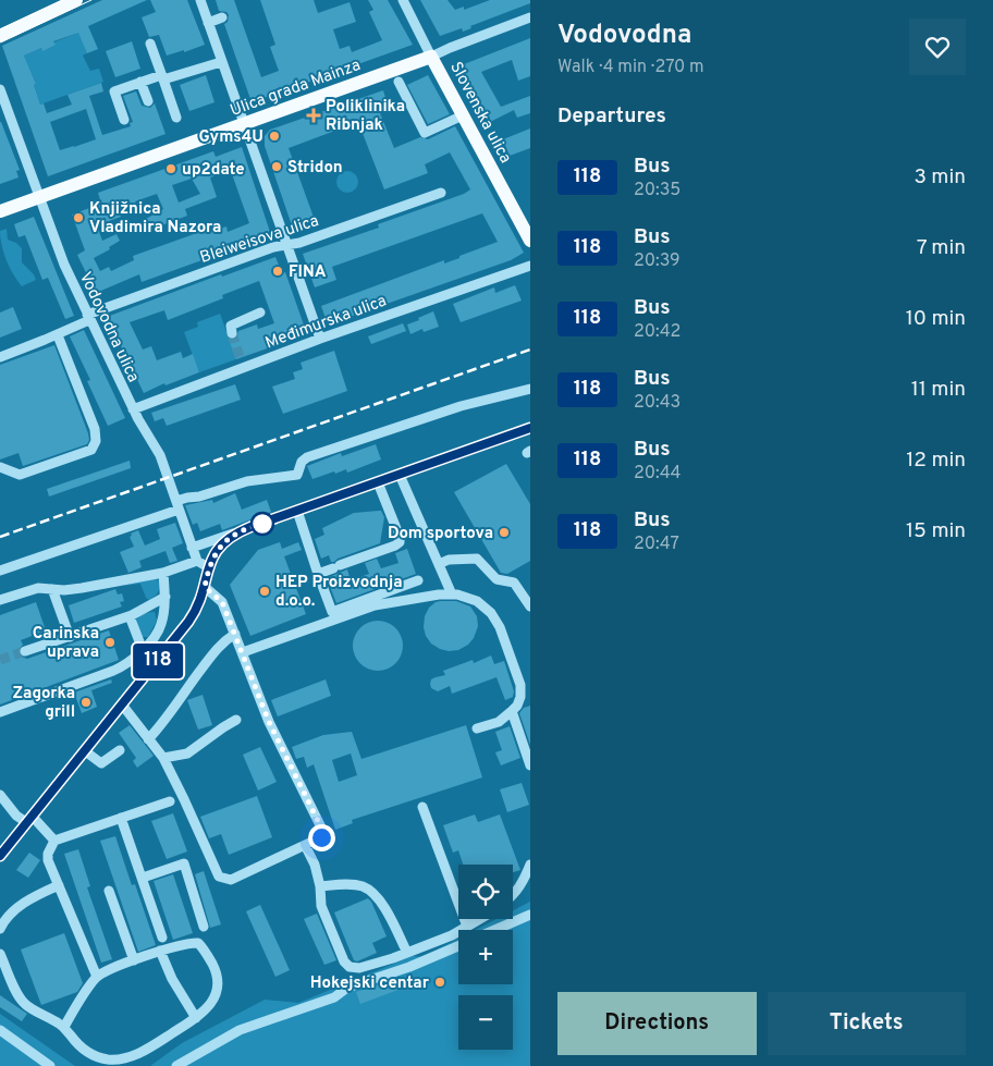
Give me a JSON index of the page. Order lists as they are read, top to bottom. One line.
{"streets":{"main road":["Ulica grada Mainza","Slovenska ulica"],"street":["Bleiweisova ulica","Međimurska ulica","Vodovodna ulica"]},"crossings":[["Ulica grada Mainza","Slovenska ulica"],["Ulica grada Mainza","Vodovodna ulica"],["Bleiweisova ulica","Vodovodna ulica"],["Međimurska ulica","Vodovodna ulica"]],"places":{"health":["Poliklinika Ribnjak"],"other":["Gyms4U","Stridon","up2date","Knjižnica Vladimira Nazora","FINA","Dom sportova","HEP Proizvodnja d.o.o.","Carinska uprava","Zagorka grill","Hokejski centar"]},"lines":["bus line 118"],"page":{"on_map":"118","heading":[["Vodovodna","Walk · 4 min · 270 m"],"Departures"],"list":[{"mark":"118","name":"Bus","note":"20:35","value":"3 min"},{"mark":"118","name":"Bus","note":"20:39","value":"7 min"},{"mark":"118","name":"Bus","note":"20:42","value":"10 min"},{"mark":"118","name":"Bus","note":"20:43","value":"11 min"},{"mark":"118","name":"Bus","note":"20:44","value":"12 min"},{"mark":"118","name":"Bus","note":"20:47","value":"15 min"}],"map_buttons":["+","−"],"buttons":["Directions","Tickets"]}}
